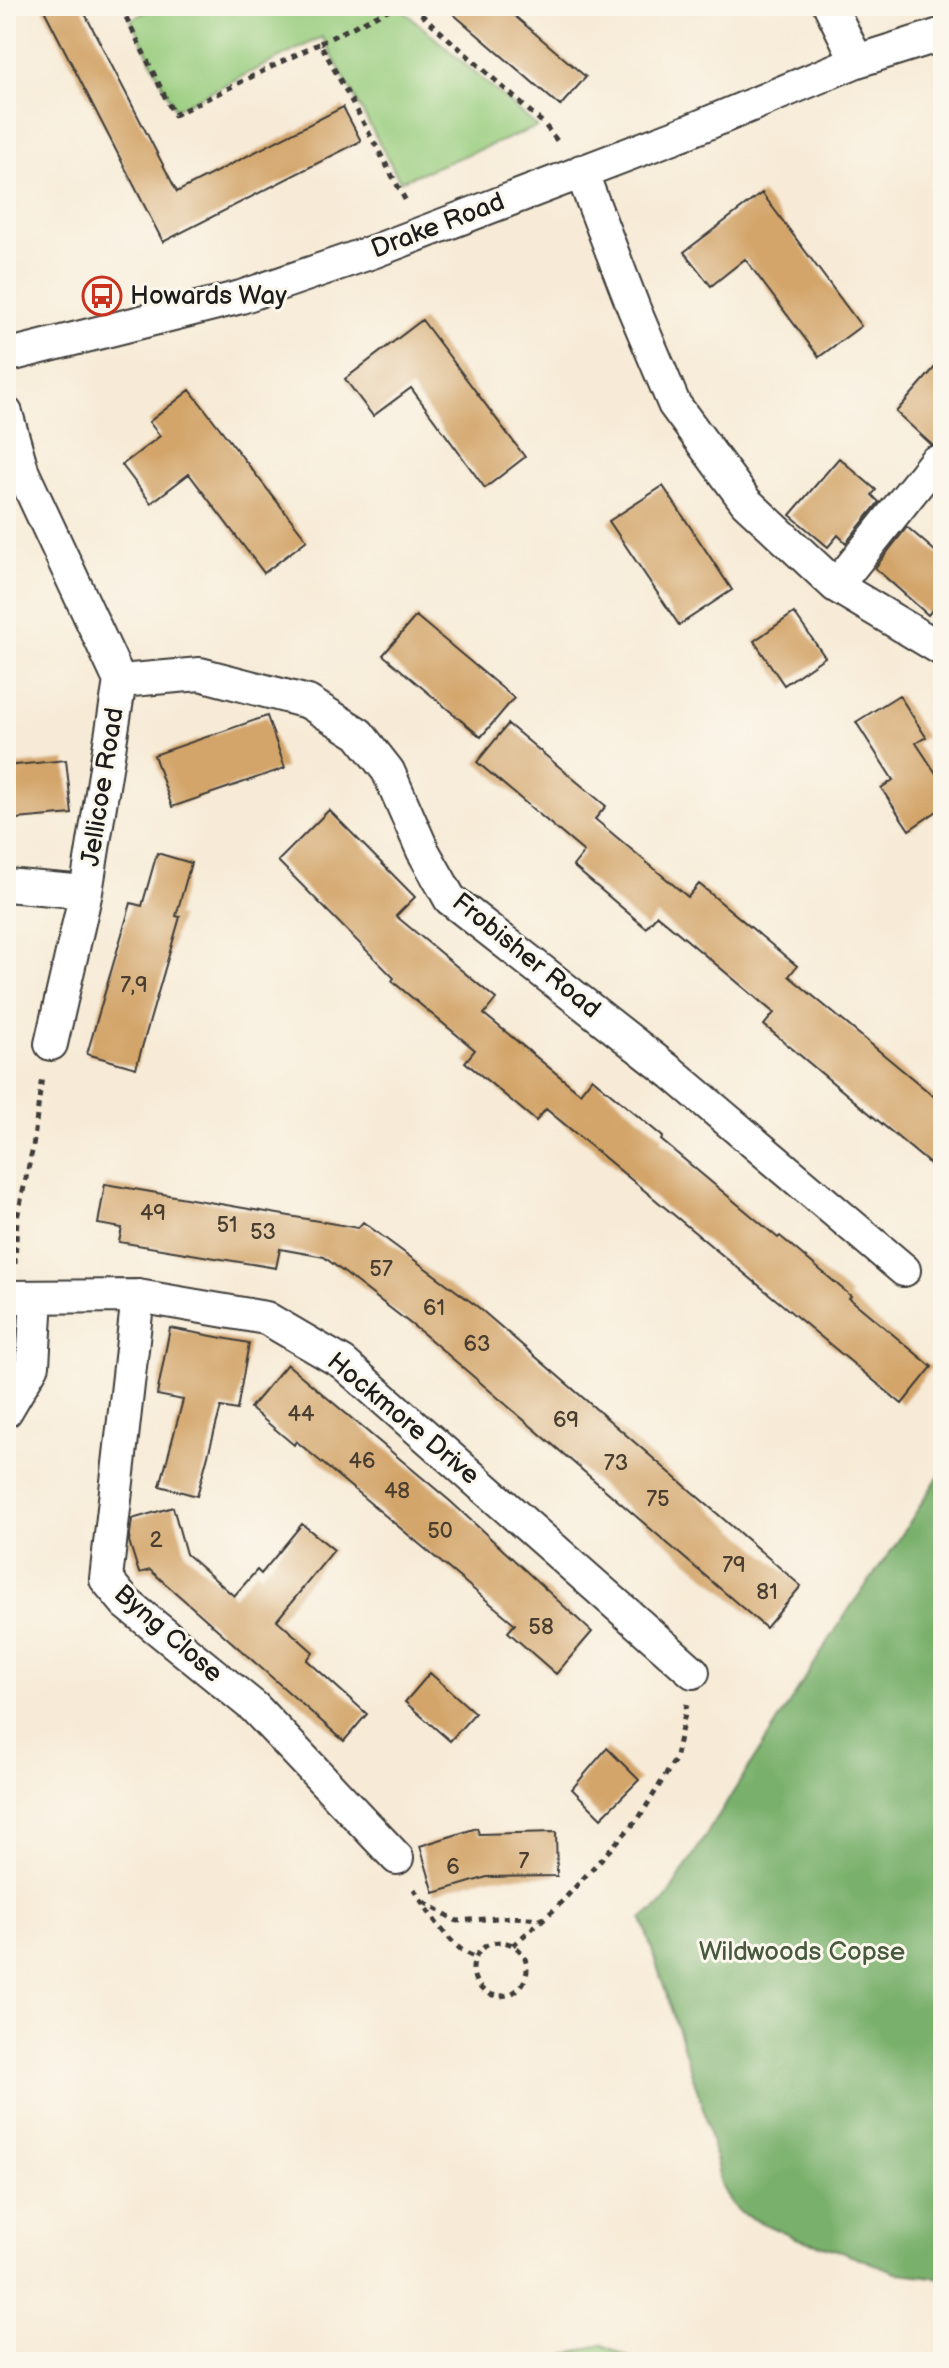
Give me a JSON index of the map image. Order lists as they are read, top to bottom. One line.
{"streets":{"street":["Drake Road","Jellicoe Road","Frobisher Road","Hockmore Drive","Byng Close"]},"crossings":[["Jellicoe Road","Frobisher Road"],["Hockmore Drive","Byng Close"]],"parks":["Wildwoods Copse"],"places":{"bus stop":["Howards Way"]},"house_numbers":["7,9","49","51","53","57","61","63","44","69","46","73","48","75","50","2","79","81","58","7","6"]}
